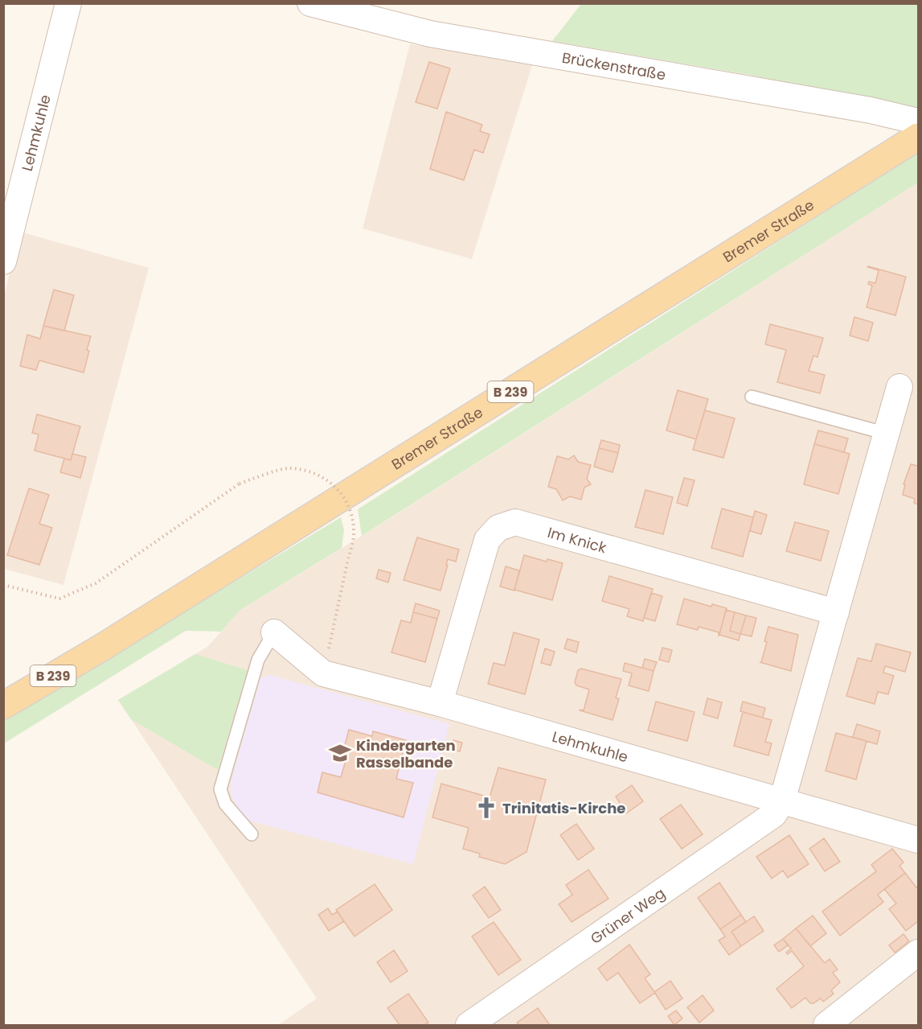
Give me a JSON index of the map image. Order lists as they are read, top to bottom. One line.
{"streets":{"main road":["Bremer Straße","B 239"],"street":["Brückenstraße","Lehmkuhle","Im Knick","Grüner Weg"]},"crossings":[["Lehmkuhle","Im Knick"],["Lehmkuhle","Grüner Weg"]],"places":{"school or university":["Kindergarten Rasselbande"],"church":["Trinitatis-Kirche"]}}
